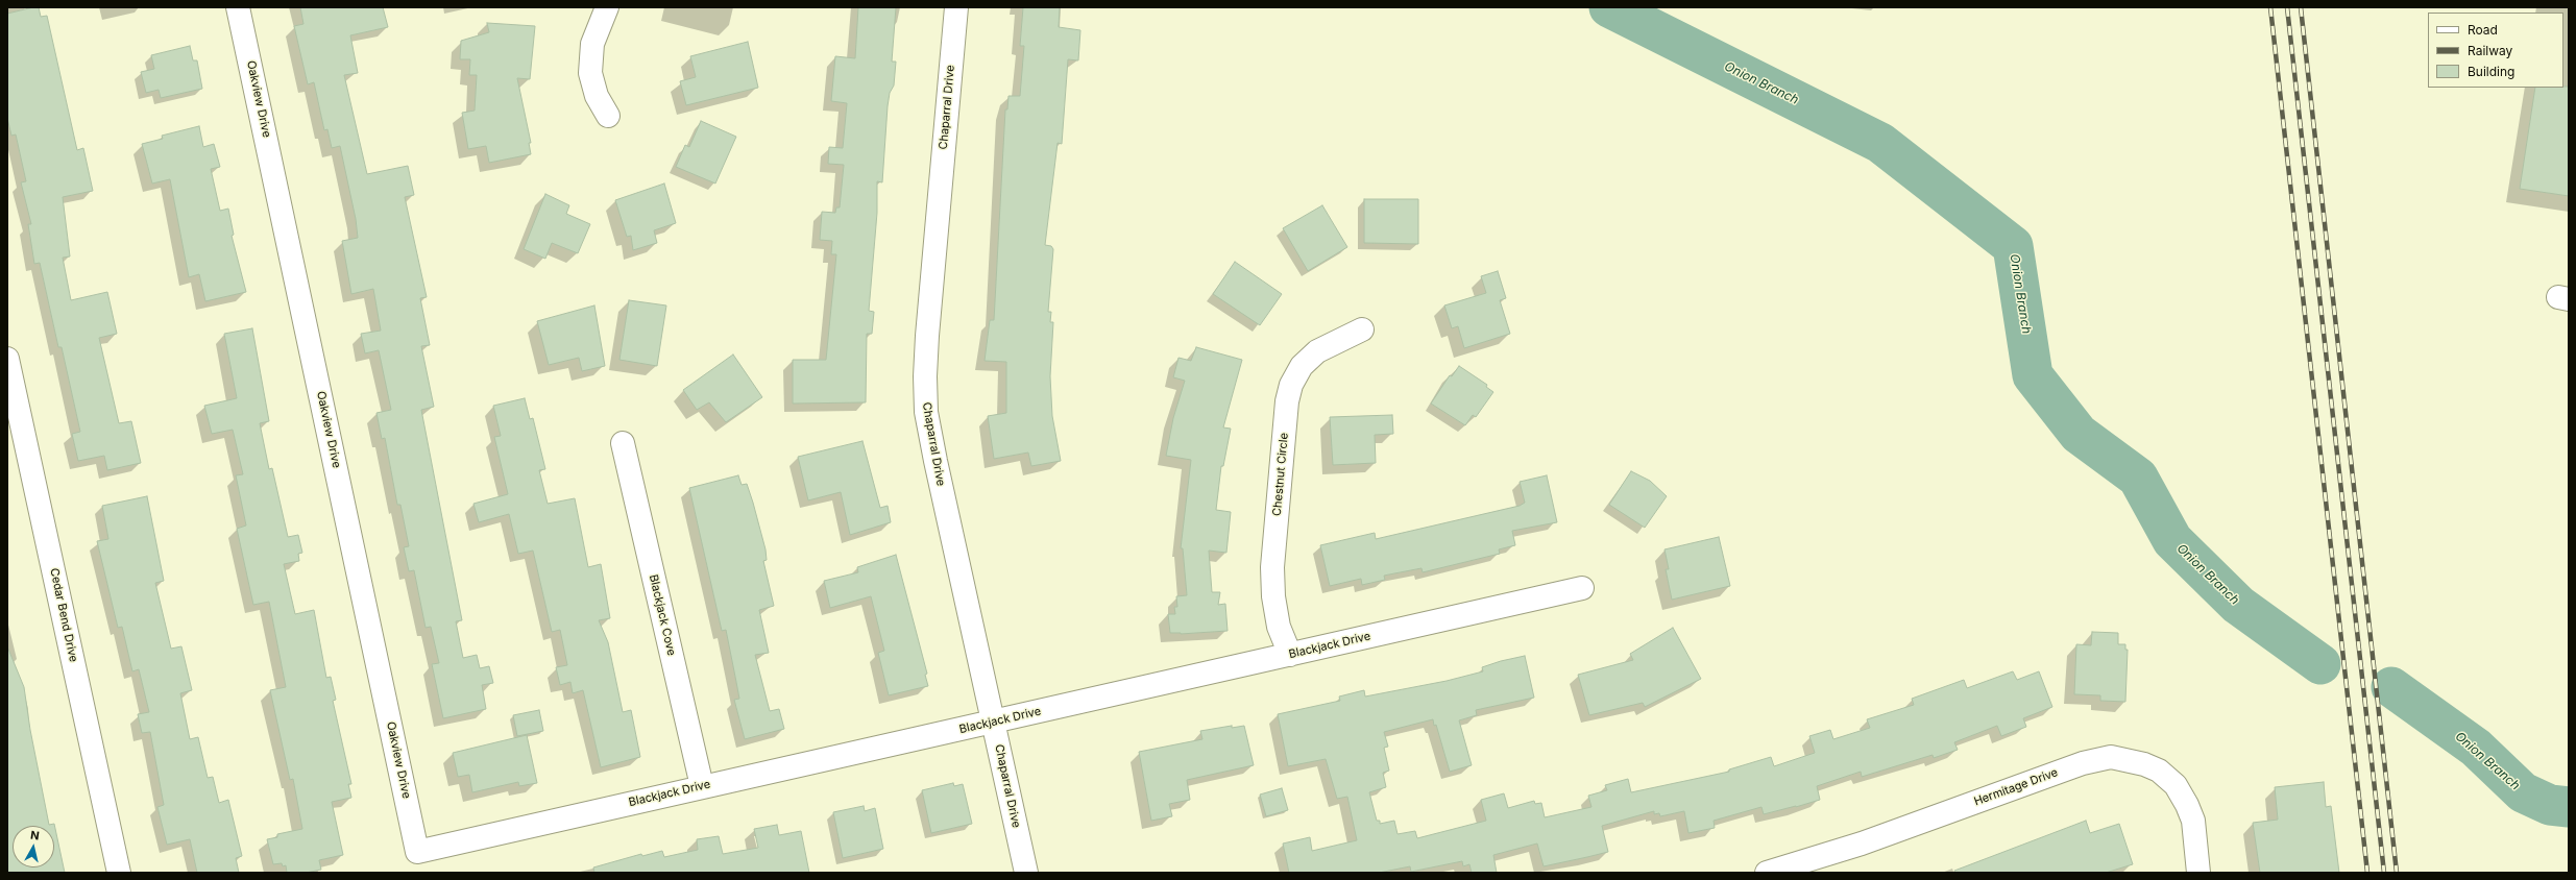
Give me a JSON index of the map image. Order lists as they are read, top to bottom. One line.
{"streets":{"street":["Oakview Drive","Chaparral Drive","Chestnut Circle","Cedar Bend Drive","Blackjack Cove","Blackjack Drive","Hermitage Drive"]},"crossings":[["Oakview Drive","Blackjack Drive"],["Chaparral Drive","Blackjack Drive"],["Chestnut Circle","Blackjack Drive"],["Blackjack Cove","Blackjack Drive"]],"water":["Onion Branch"],"legend":["Road","Railway","Building"],"north":"top"}
